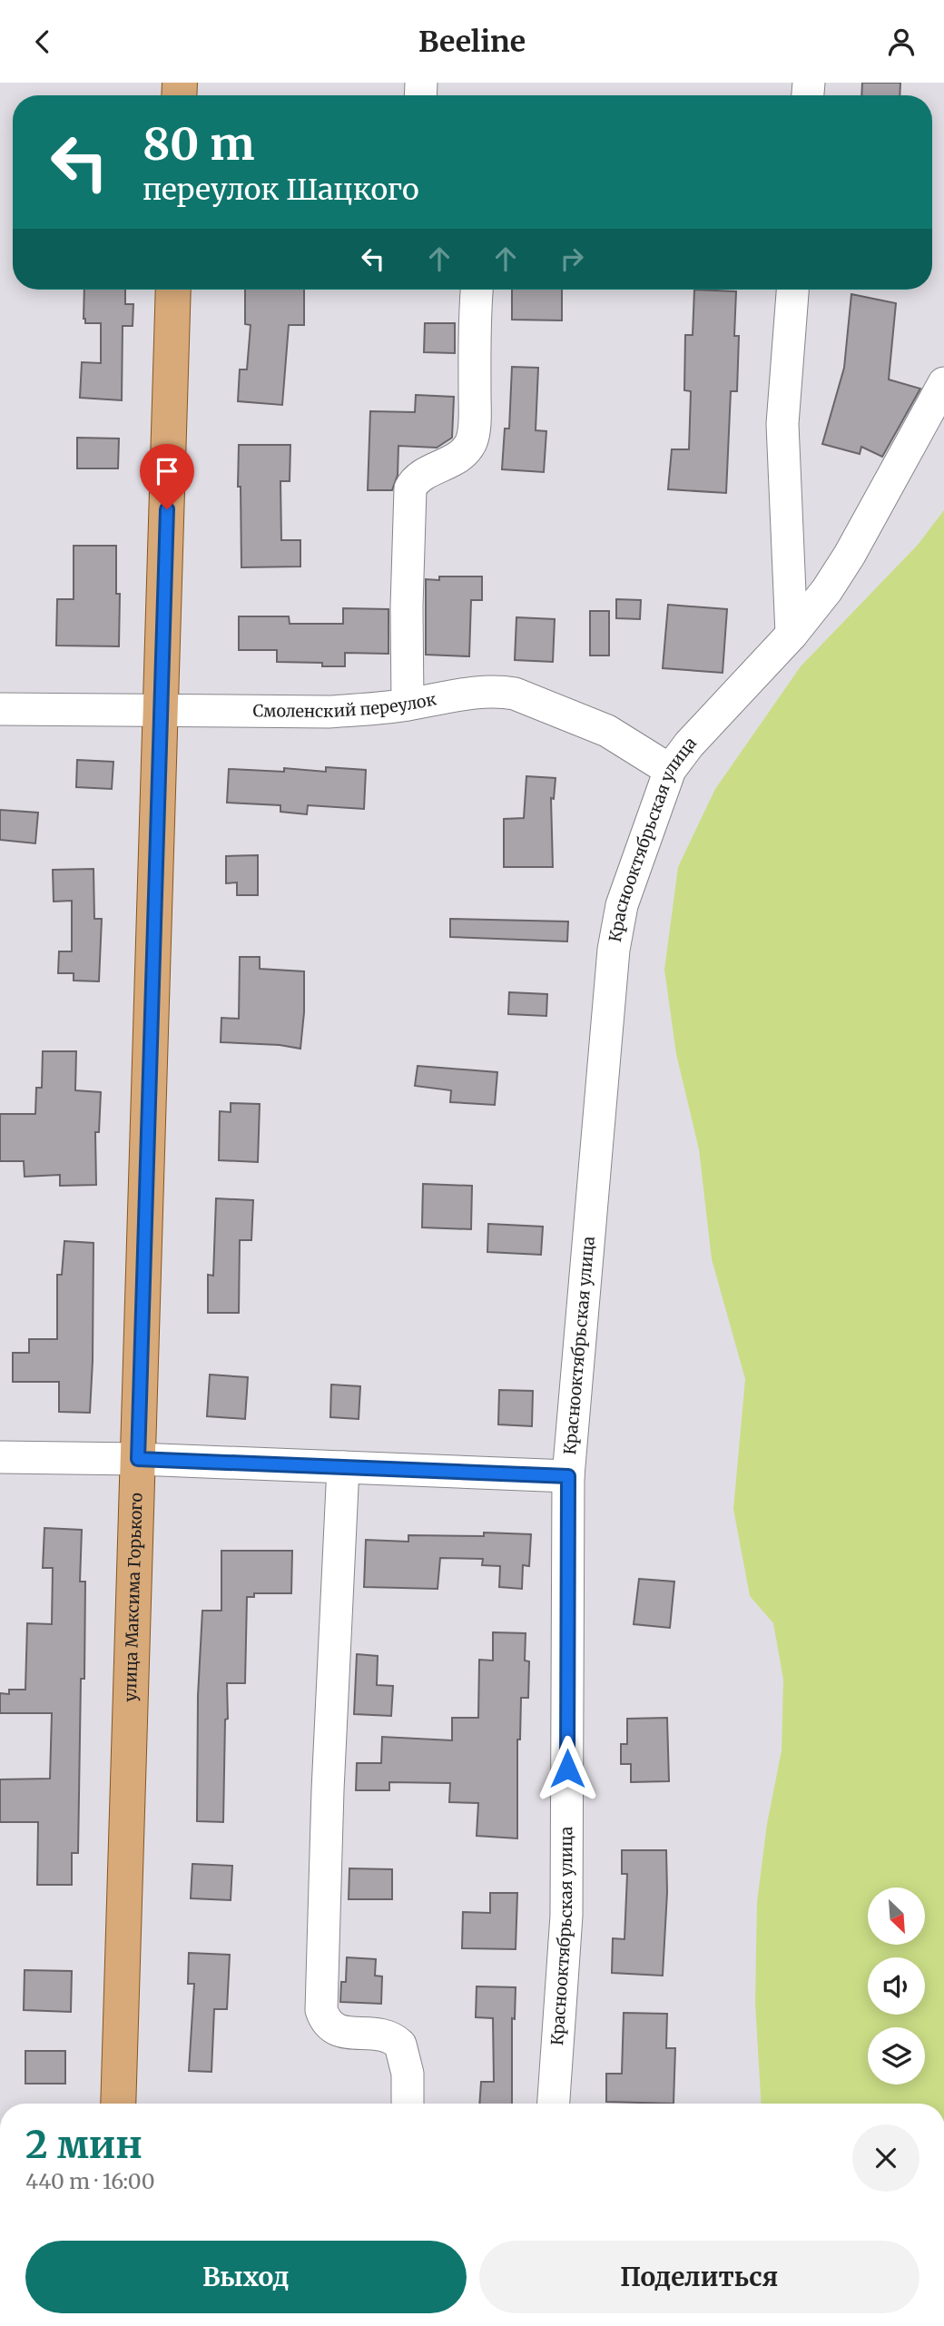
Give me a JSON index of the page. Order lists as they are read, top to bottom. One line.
{"streets":{"main road":["улица Максима Горького"],"street":["Смоленский переулок","Краснооктябрьская улица"]},"crossings":[["Смоленский переулок","Краснооктябрьская улица"],["Смоленский переулок","улица Максима Горького"]],"north":"bottom right","page":{"header":"Beeline","turn":["80 m","переулок Шацкого"],"heading":["2 мин","440 m · 16:00"],"buttons":["Выход","Поделиться"]}}
